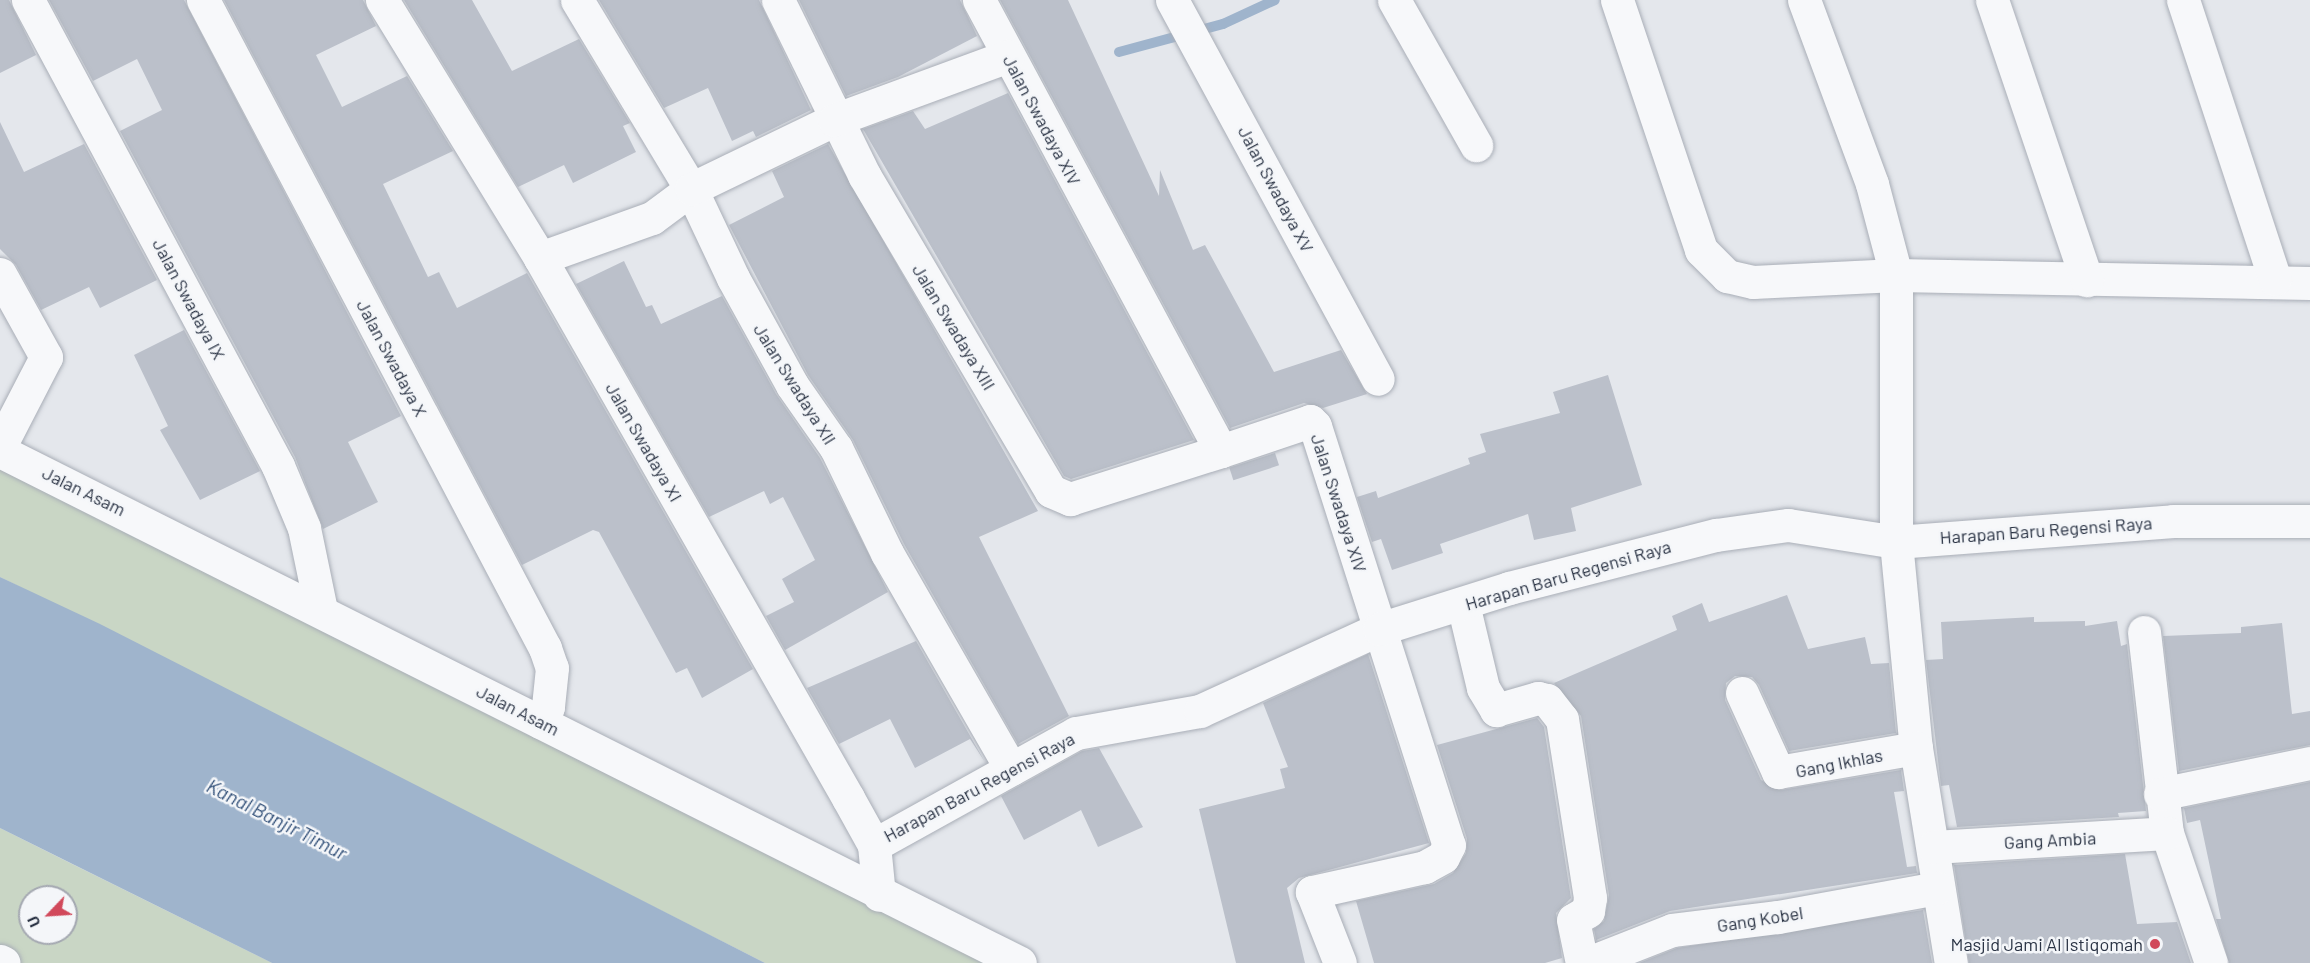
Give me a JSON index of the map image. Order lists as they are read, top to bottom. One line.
{"streets":{"street":["Jalan Swadaya XIV","Jalan Swadaya XV","Jalan Swadaya IX","Jalan Swadaya XIII","Jalan Swadaya X","Jalan Swadaya XII","Jalan Swadaya XI","Jalan Asam","Harapan Baru Regensi Raya","Gang Ikhlas","Gang Ambia","Gang Kobel"]},"crossings":[["Jalan Swadaya XIV","Jalan Swadaya XIII"],["Jalan Swadaya XIV","Harapan Baru Regensi Raya"],["Jalan Swadaya IX","Jalan Asam"],["Jalan Swadaya X","Jalan Asam"],["Jalan Swadaya XII","Harapan Baru Regensi Raya"],["Jalan Swadaya XI","Jalan Asam"],["Jalan Swadaya XI","Harapan Baru Regensi Raya"]],"water":["Kanal Banjir Timur"],"places":["Masjid Jami Al Istiqomah"],"north":"bottom left"}
